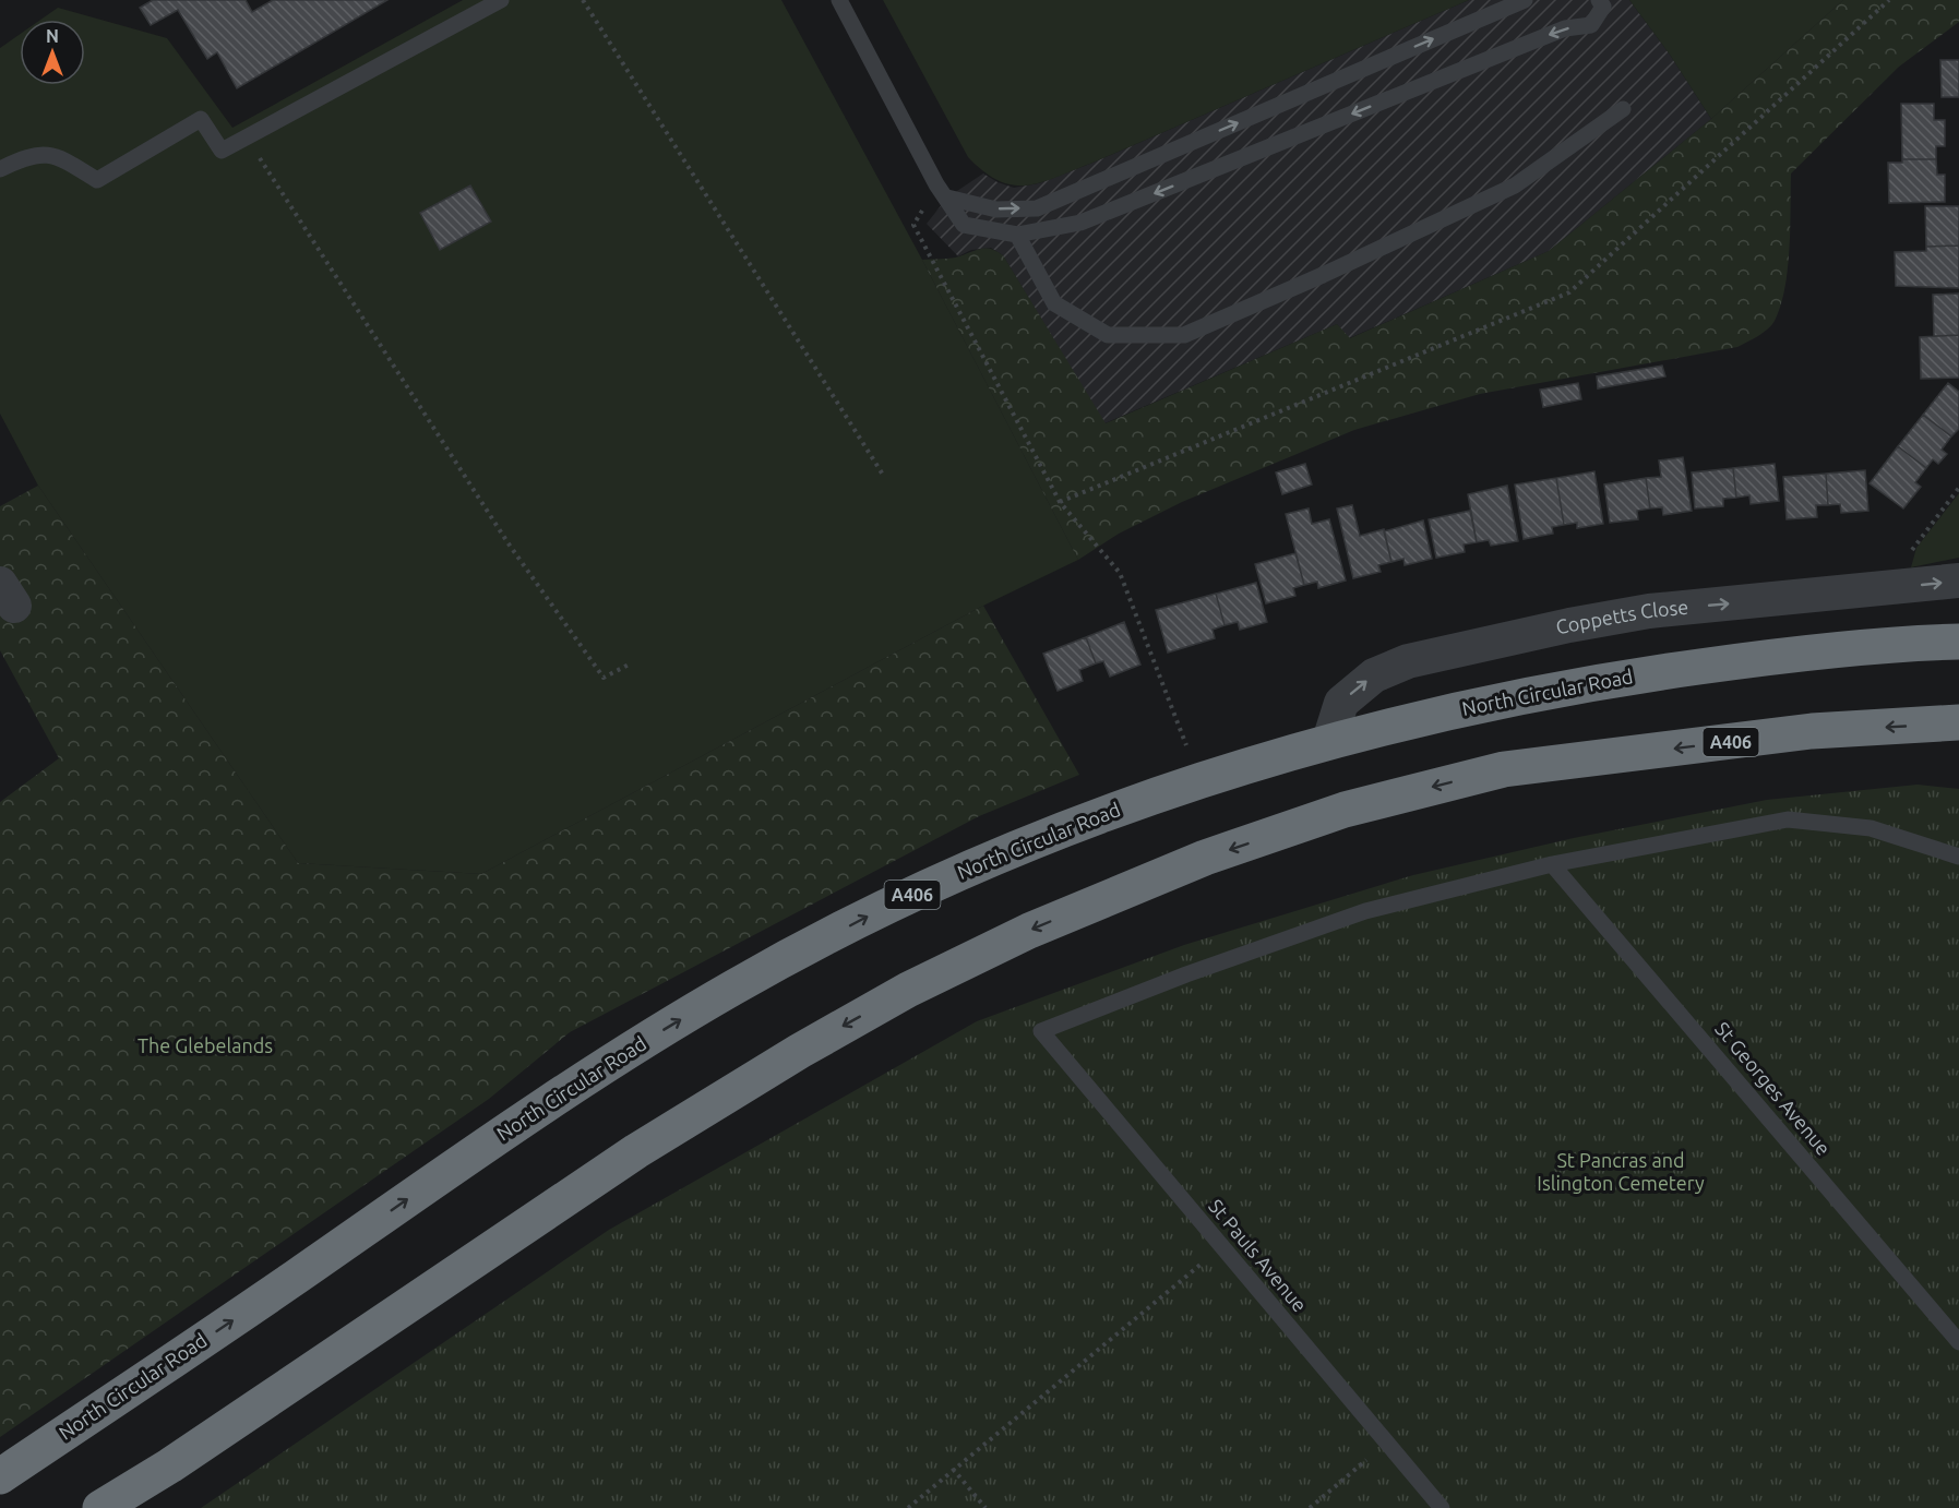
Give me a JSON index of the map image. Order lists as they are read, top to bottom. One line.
{"streets":{"highway":["North Circular Road","A406"],"street":["Coppetts Close"],"lane":["St Georges Avenue","St Pauls Avenue"]},"crossings":[["Coppetts Close","North Circular Road"],["St Georges Avenue","St Pauls Avenue"]],"one_way":["Coppetts Close"],"parks":["The Glebelands","St Pancras and Islington Cemetery"],"north":"top"}
